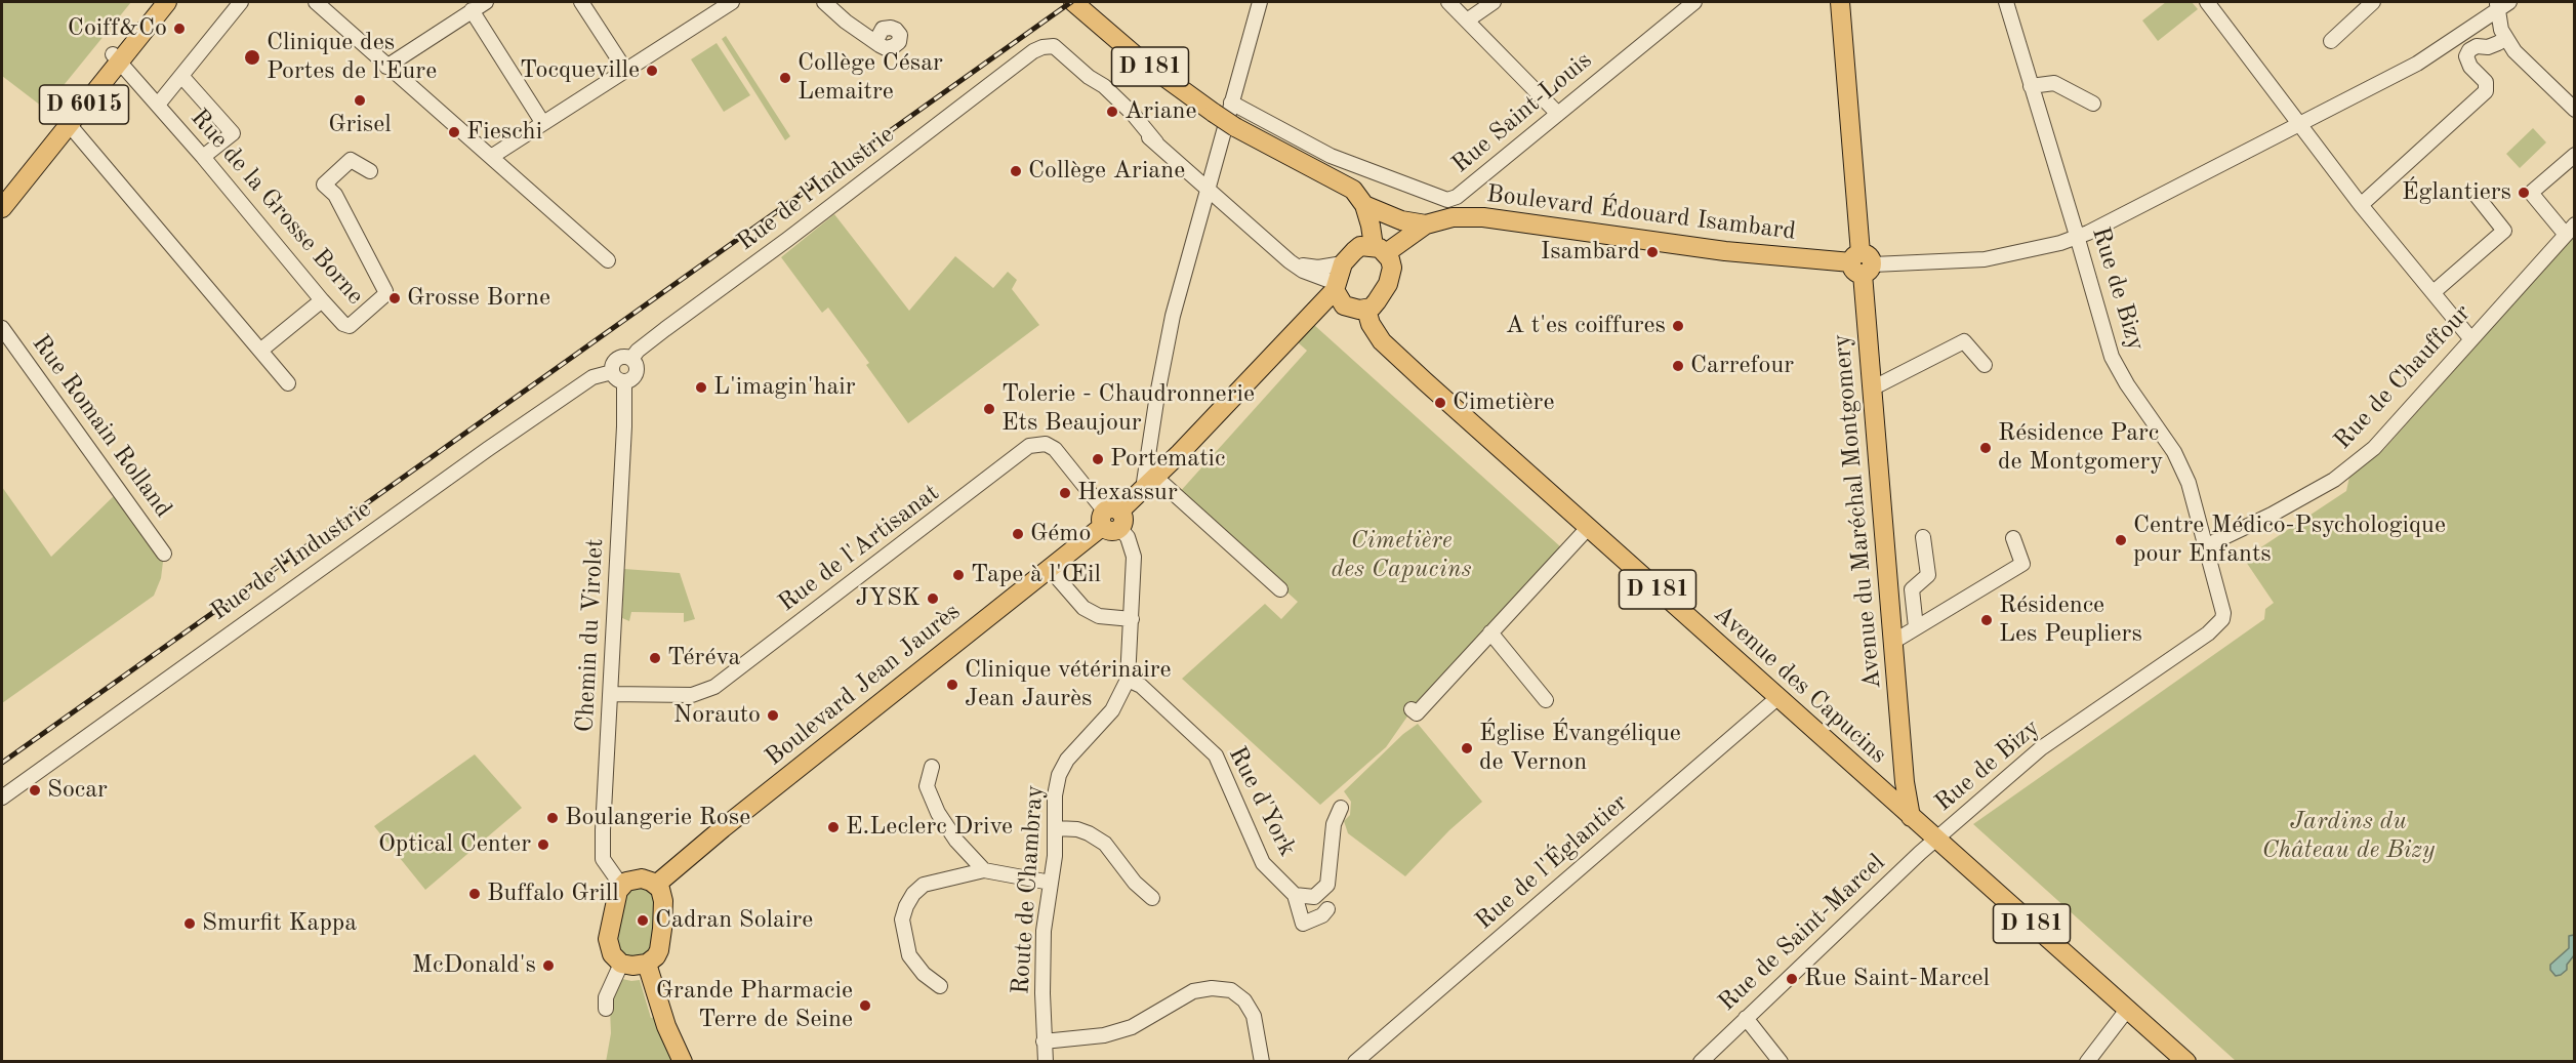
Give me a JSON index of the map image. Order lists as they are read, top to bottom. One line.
{"streets":{"main road":["D 181","D 6015","Boulevard Édouard Isambard","Avenue du Maréchal Montgomery","Boulevard Jean Jaurès","Avenue des Capucins"],"street":["Rue Saint-Louis","Rue de l'Industrie","Rue de la Grosse Borne","Rue de Bizy","Rue de Chauffour","Rue Romain Rolland","Rue de l'Artisanat","Chemin du Virolet","Rue d'York","Rue de l'Églantier","Route de Chambray","Rue de Saint-Marcel"]},"crossings":[["D 181","Boulevard Édouard Isambard"],["D 181","Boulevard Jean Jaurès"],["D 181","Avenue des Capucins"],["D 6015","Rue de la Grosse Borne"],["Rue de l'Industrie","Chemin du Virolet"],["Boulevard Édouard Isambard","Avenue du Maréchal Montgomery"],["Boulevard Édouard Isambard","Boulevard Jean Jaurès"],["Boulevard Édouard Isambard","Avenue des Capucins"],["Rue de Bizy","Rue de Chauffour"],["Rue de Bizy","Avenue des Capucins"],["Rue de Bizy","Rue de Saint-Marcel"],["Avenue du Maréchal Montgomery","Avenue des Capucins"],["Rue de l'Artisanat","Chemin du Virolet"],["Rue de l'Artisanat","Boulevard Jean Jaurès"],["Rue de l'Artisanat","Route de Chambray"],["Chemin du Virolet","Boulevard Jean Jaurès"],["Boulevard Jean Jaurès","Avenue des Capucins"],["Boulevard Jean Jaurès","Route de Chambray"],["Avenue des Capucins","Rue de l'Églantier"],["Avenue des Capucins","Rue de Saint-Marcel"],["Rue d'York","Route de Chambray"]],"parks":["Cimetière des Capucins","Jardins du Château de Bizy"],"places":["Coiff&Co","Clinique des Portes de l'Eure","Tocqueville","Collège César Lemaitre","Grisel","Ariane","Fieschi","Collège Ariane","Églantiers","Isambard","Grosse Borne","A t'es coiffures","Carrefour","L'imagin'hair","Cimetière","Tolerie - Chaudronnerie Ets Beaujour","Résidence Parc de Montgomery","Portematic","Hexassur","Gémo","Centre Médico-Psychologique pour Enfants","Tape à l'Œil","JYSK","Résidence Les Peupliers","Téréva","Clinique vétérinaire Jean Jaurès","Norauto","Église Évangélique de Vernon","Socar","Boulangerie Rose","E.Leclerc Drive","Optical Center","Buffalo Grill","Cadran Solaire","Smurfit Kappa","McDonald's","Rue Saint-Marcel","Grande Pharmacie Terre de Seine"]}
